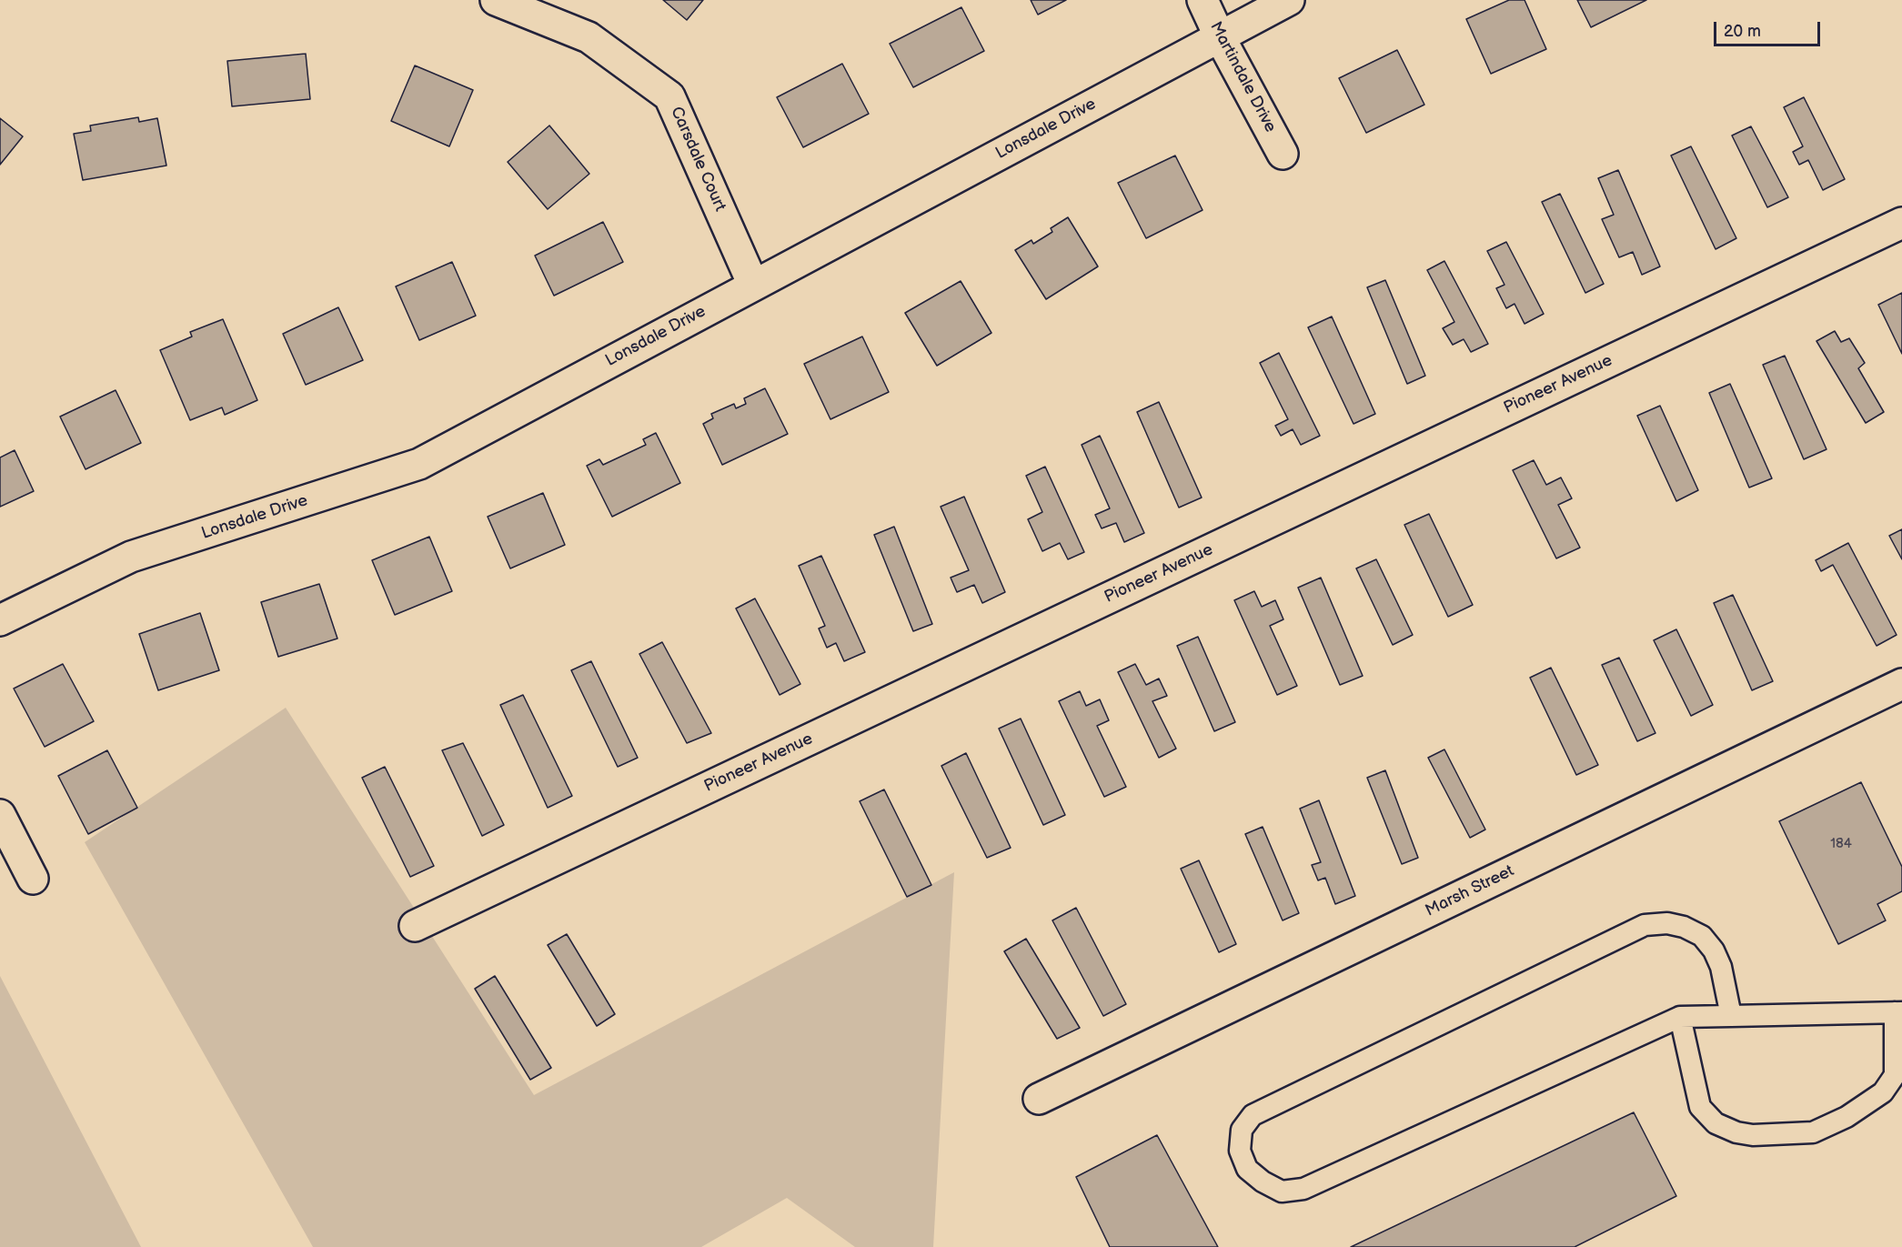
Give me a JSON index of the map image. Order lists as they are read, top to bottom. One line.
{"streets":{"street":["Martindale Drive","Lonsdale Drive","Carsdale Court","Pioneer Avenue","Marsh Street"]},"crossings":[["Martindale Drive","Lonsdale Drive"],["Lonsdale Drive","Carsdale Court"]],"house_numbers":["184"],"scale_bar":"20 m"}
